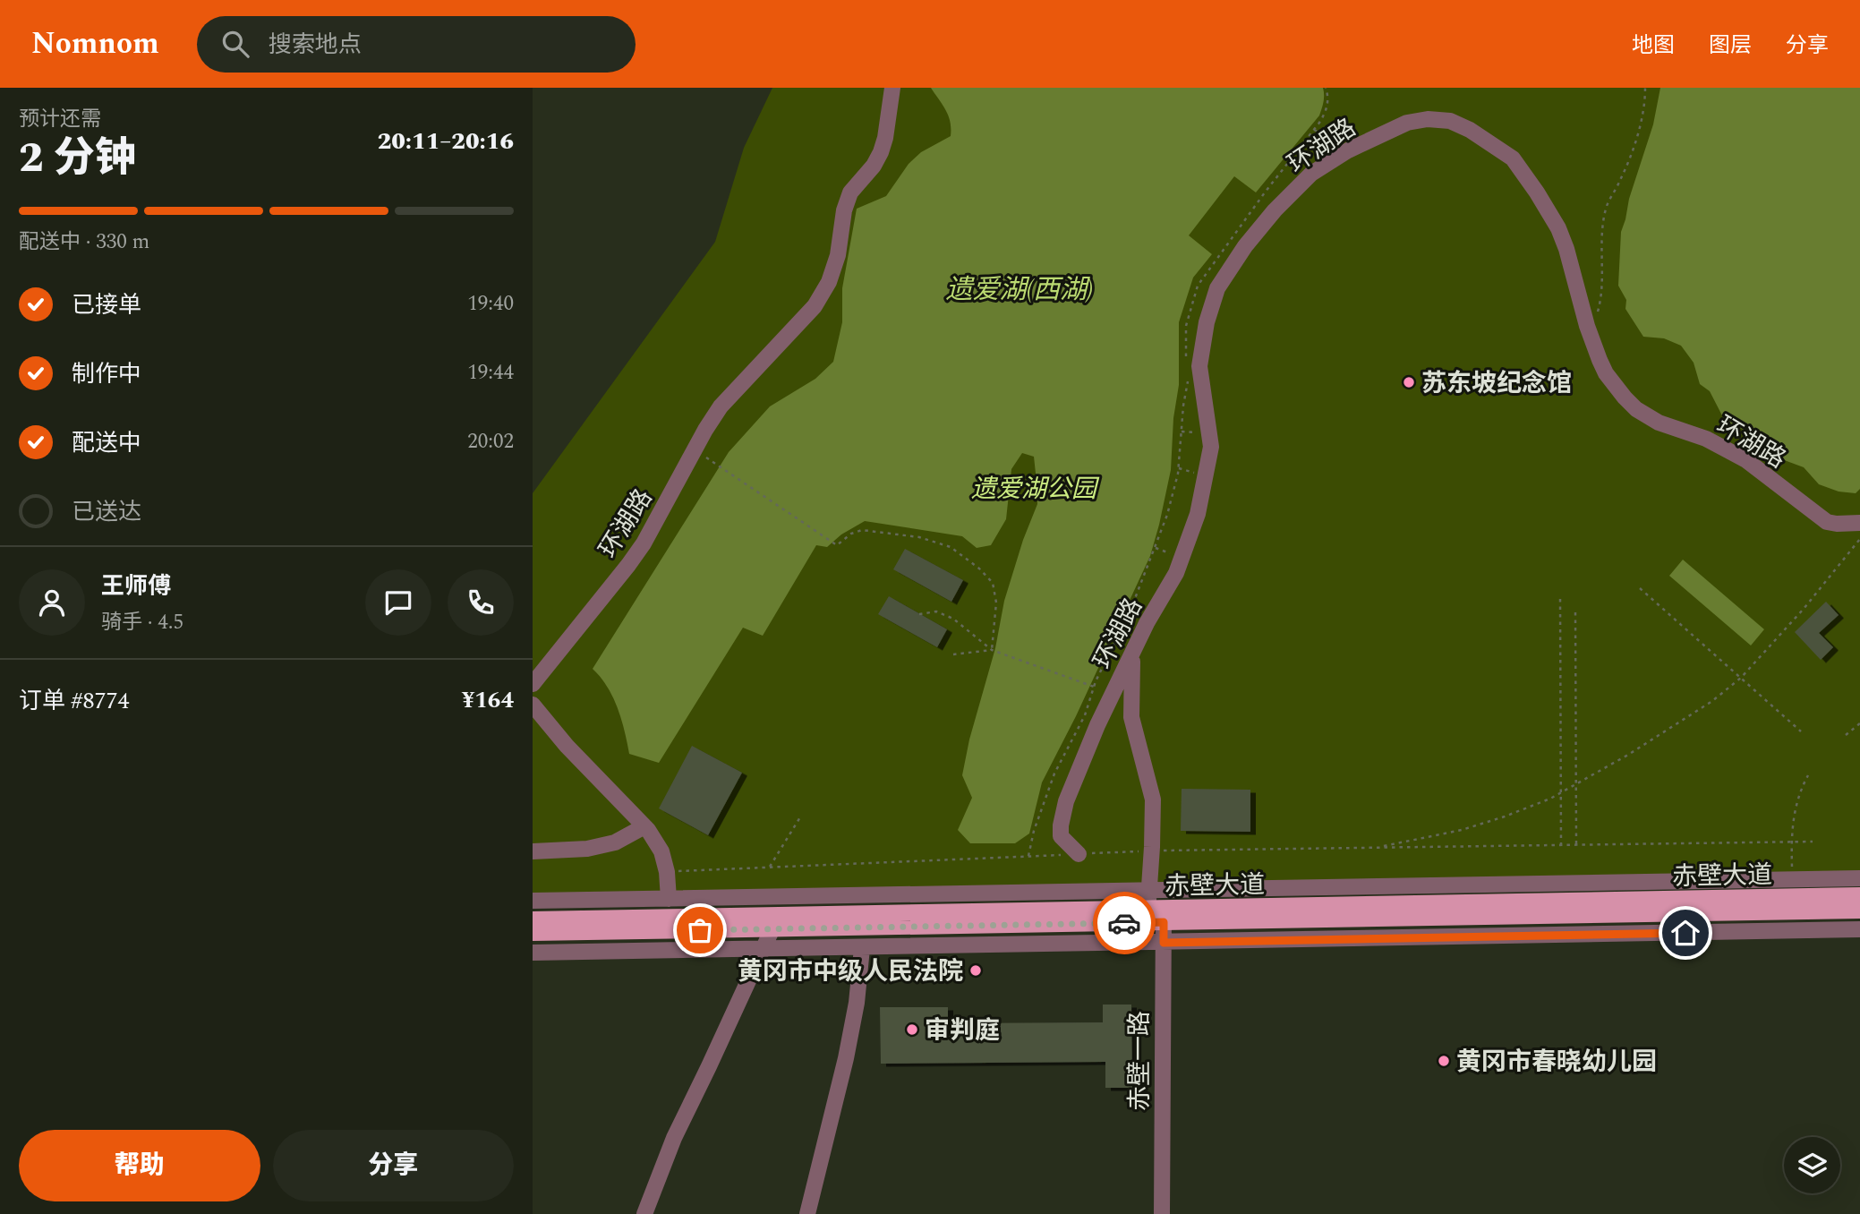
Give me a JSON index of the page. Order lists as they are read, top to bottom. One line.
{"streets":{"main road":["赤壁大道"],"street":["环湖路","赤壁一路"]},"crossings":[["环湖路","赤壁一路"],["赤壁大道","赤壁一路"]],"water":["遗爱湖(西湖)"],"parks":["遗爱湖公园"],"places":["苏东坡纪念馆","黄冈市中级人民法院","审判庭","黄冈市春晓幼儿园"],"page":{"header":"Nomnom","search":"搜索地点","nav":["地图","图层","分享"],"heading":["2 分钟","预计还需","20:11–20:16"],"panel":["王师傅","骑手 · 4.5","订单 #8774","¥164"],"bar":"配送中 · 330 m","list":[["已接单","19:40"],["制作中","19:44"],["配送中","20:02"],"已送达"],"buttons":["帮助","分享"]}}
